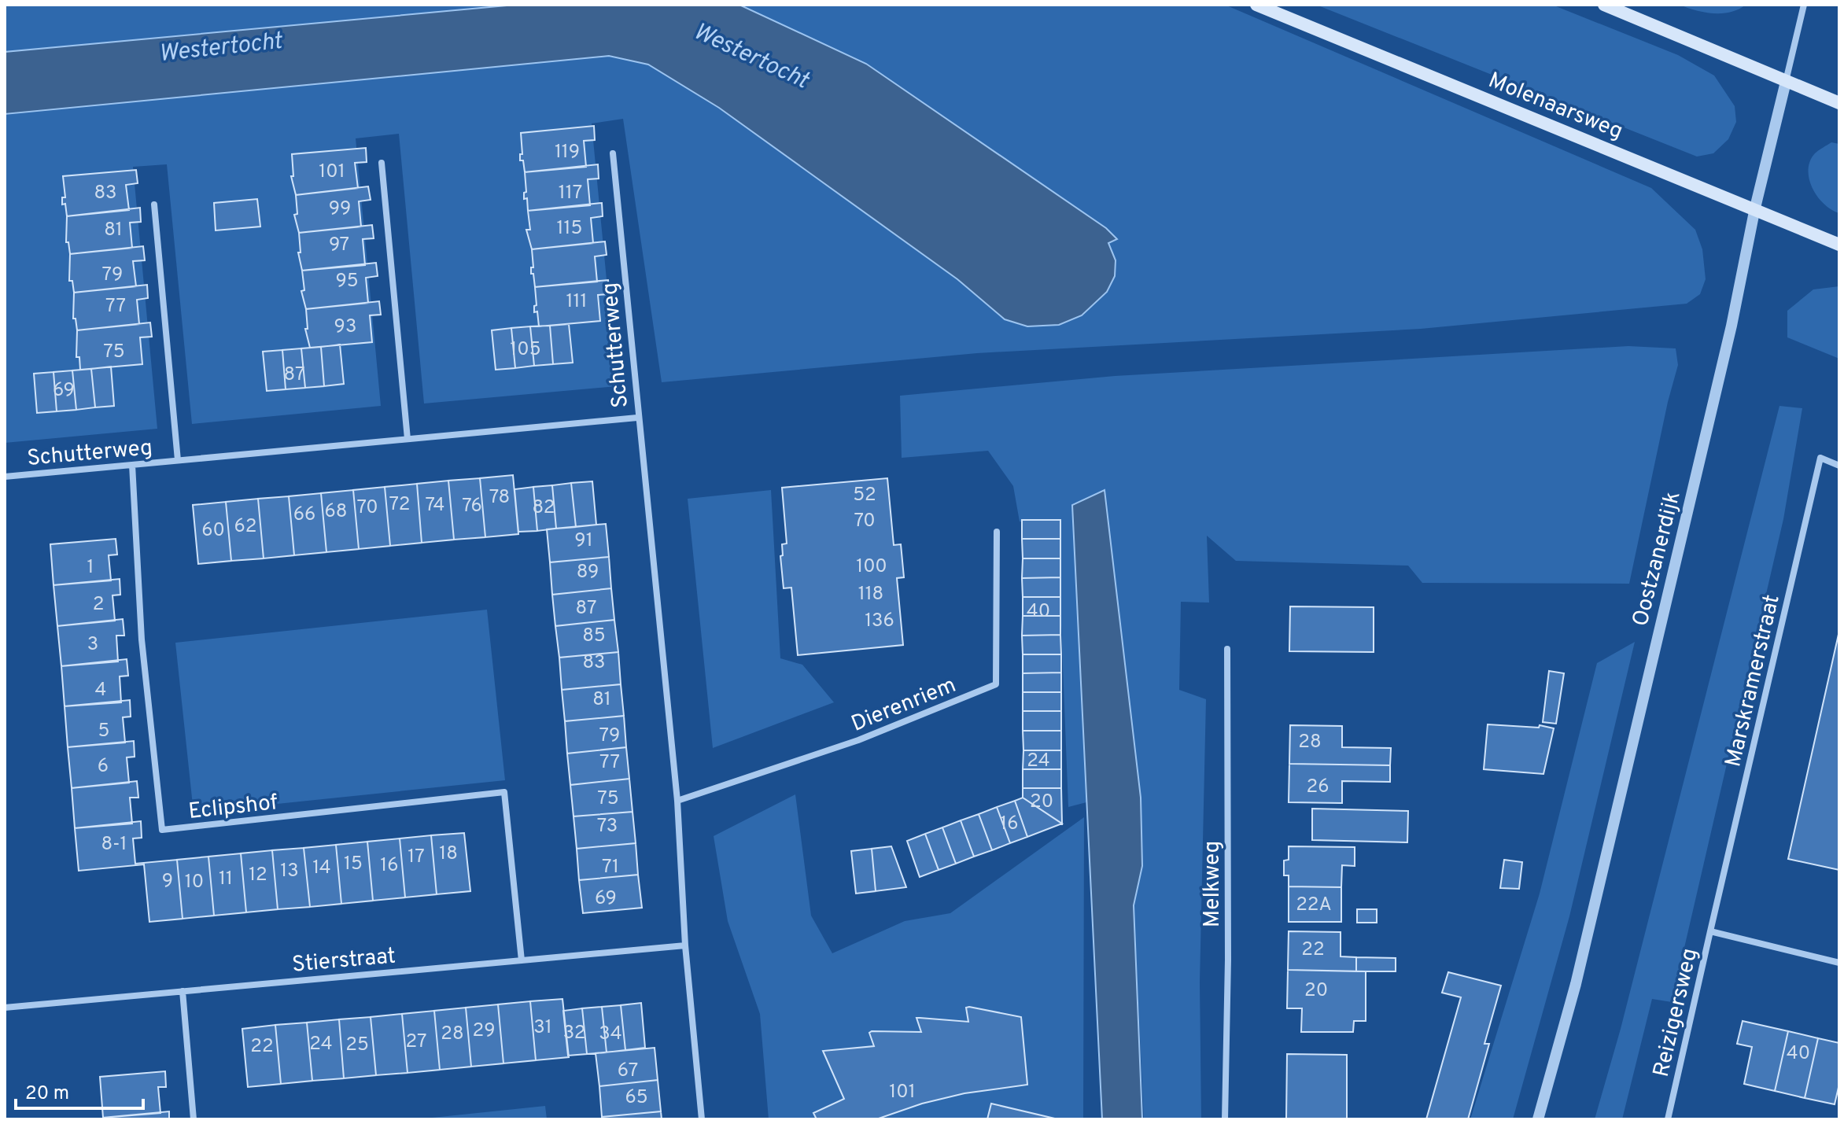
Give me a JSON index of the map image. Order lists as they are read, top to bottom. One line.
{"streets":{"main road":["Molenaarsweg"],"street":["Schutterweg","Oostzanerdijk","Marskramerstraat","Dierenriem","Eclipshof","Melkweg","Stierstraat","Reizigersweg"]},"crossings":[["Molenaarsweg","Oostzanerdijk"],["Schutterweg","Eclipshof"],["Marskramerstraat","Reizigersweg"],["Eclipshof","Stierstraat"]],"water":["Westertocht"],"house_numbers":["119","101","83","117","99","115","81","97","79","95","111","77","93","105","75","87","69","52","78","72","74","76","70","82","68","66","70","62","60","91","100","1","89","118","2","87","40","136","85","3","83","4","81","5","79","28","24","77","6","26","75","20","16","73","8-1","18","17","15","16","71","14","13","12","11","9","10","69","22A","22","20","31","29","32","28","34","27","24","25","22","40","67","101","65"],"scale_bar":"20 m"}
